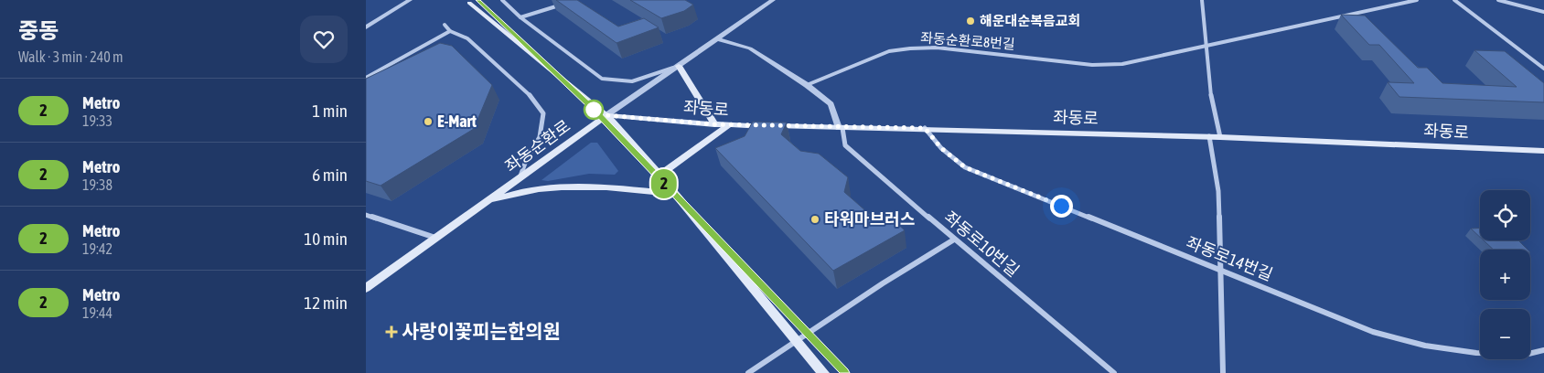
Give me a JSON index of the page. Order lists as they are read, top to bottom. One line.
{"streets":{"main road":["좌동로","좌동순환로"],"street":["좌동순환로8번길","좌동로10번길","좌동로14번길"]},"crossings":[["좌동로","좌동순환로"],["좌동로","좌동로10번길"],["좌동로","좌동로14번길"]],"places":{"other":["해운대순복음교회","E-Mart","타워마브러스"],"health":["사랑이꽃피는한의원"]},"lines":["metro line 2"],"page":{"heading":["중동","Walk · 3 min · 240 m"],"on_map":"2","list":[{"mark":"2","name":"Metro","note":"19:33","value":"1 min"},{"mark":"2","name":"Metro","note":"19:38","value":"6 min"},{"mark":"2","name":"Metro","note":"19:42","value":"10 min"},{"mark":"2","name":"Metro","note":"19:44","value":"12 min"}],"map_buttons":["+","−"]}}
